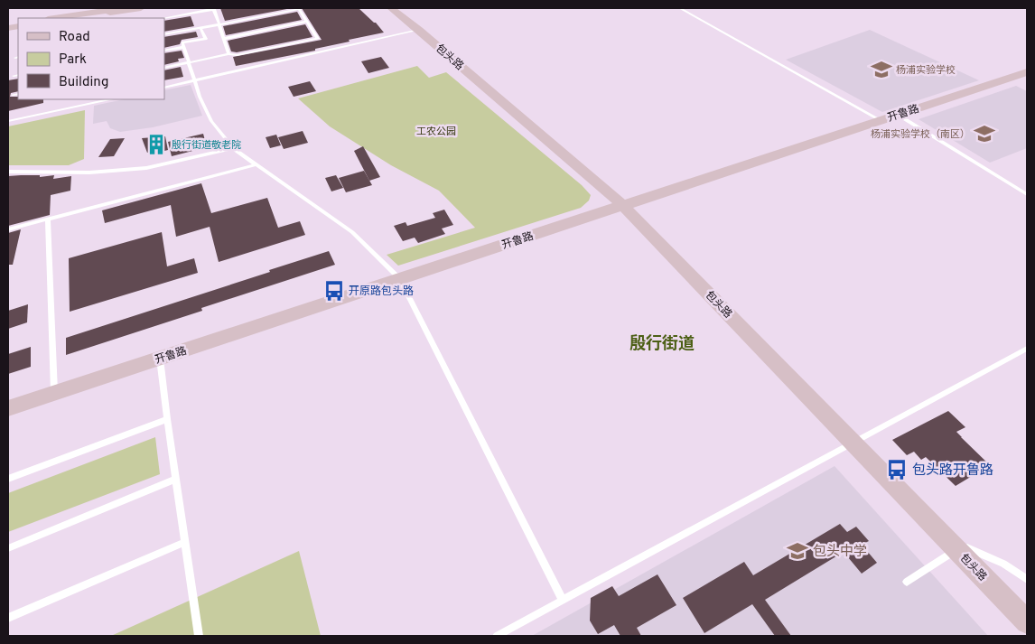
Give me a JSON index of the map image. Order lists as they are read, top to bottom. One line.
{"streets":{"street":["包头路","开鲁路"]},"crossings":[["包头路","开鲁路"]],"districts":["殷行街道"],"parks":["工农公园"],"places":{"school or university":["杨浦实验学校","杨浦实验学校（南区）","包头中学"],"building":["殷行街道敬老院"],"bus stop":["开原路包头路","包头路开鲁路"]},"legend":["Road","Park","Building"]}
